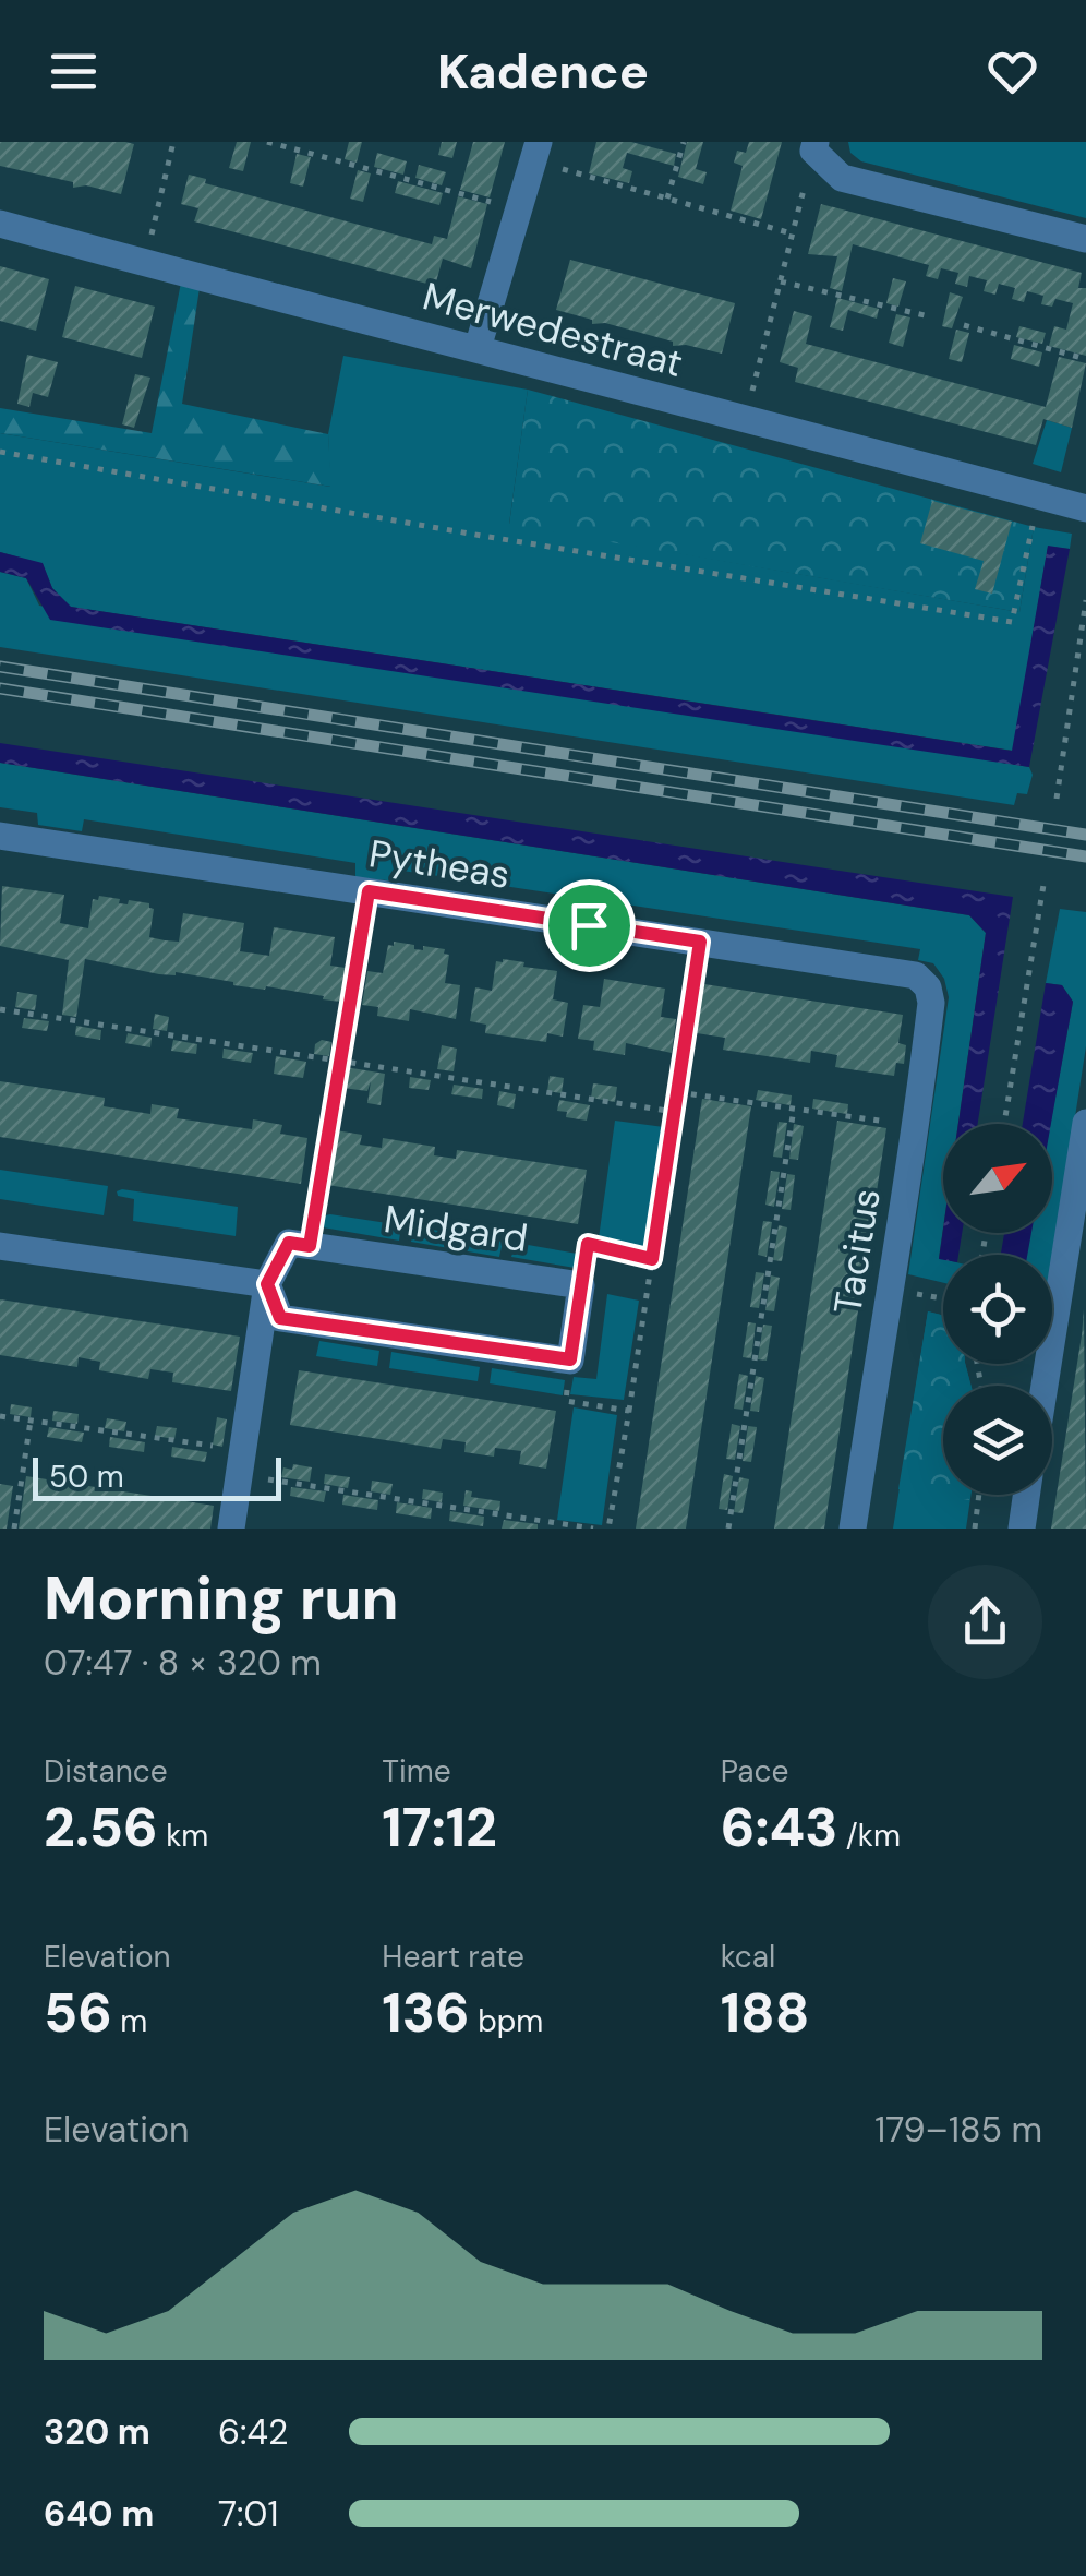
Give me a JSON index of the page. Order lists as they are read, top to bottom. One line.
{"streets":{"street":["Merwedestraat","Pytheas","Midgard","Tacitus"]},"crossings":[["Pytheas","Tacitus"]],"scale_bar":"50 m","north":"top right","page":{"header":"Kadence","scale":"50 m","heading":["Morning run","07:47 · 8 × 320 m"],"stats":[["Distance","2.56 km"],["Time","17:12"],["Pace","6:43 /km"],["Elevation","56 m"],["Heart rate","136 bpm"],["kcal","188"]],"chart":["Elevation","179–185 m"],"list":[{"name":"320 m","note":"6:42"},{"name":"640 m","note":"7:01"}]}}
